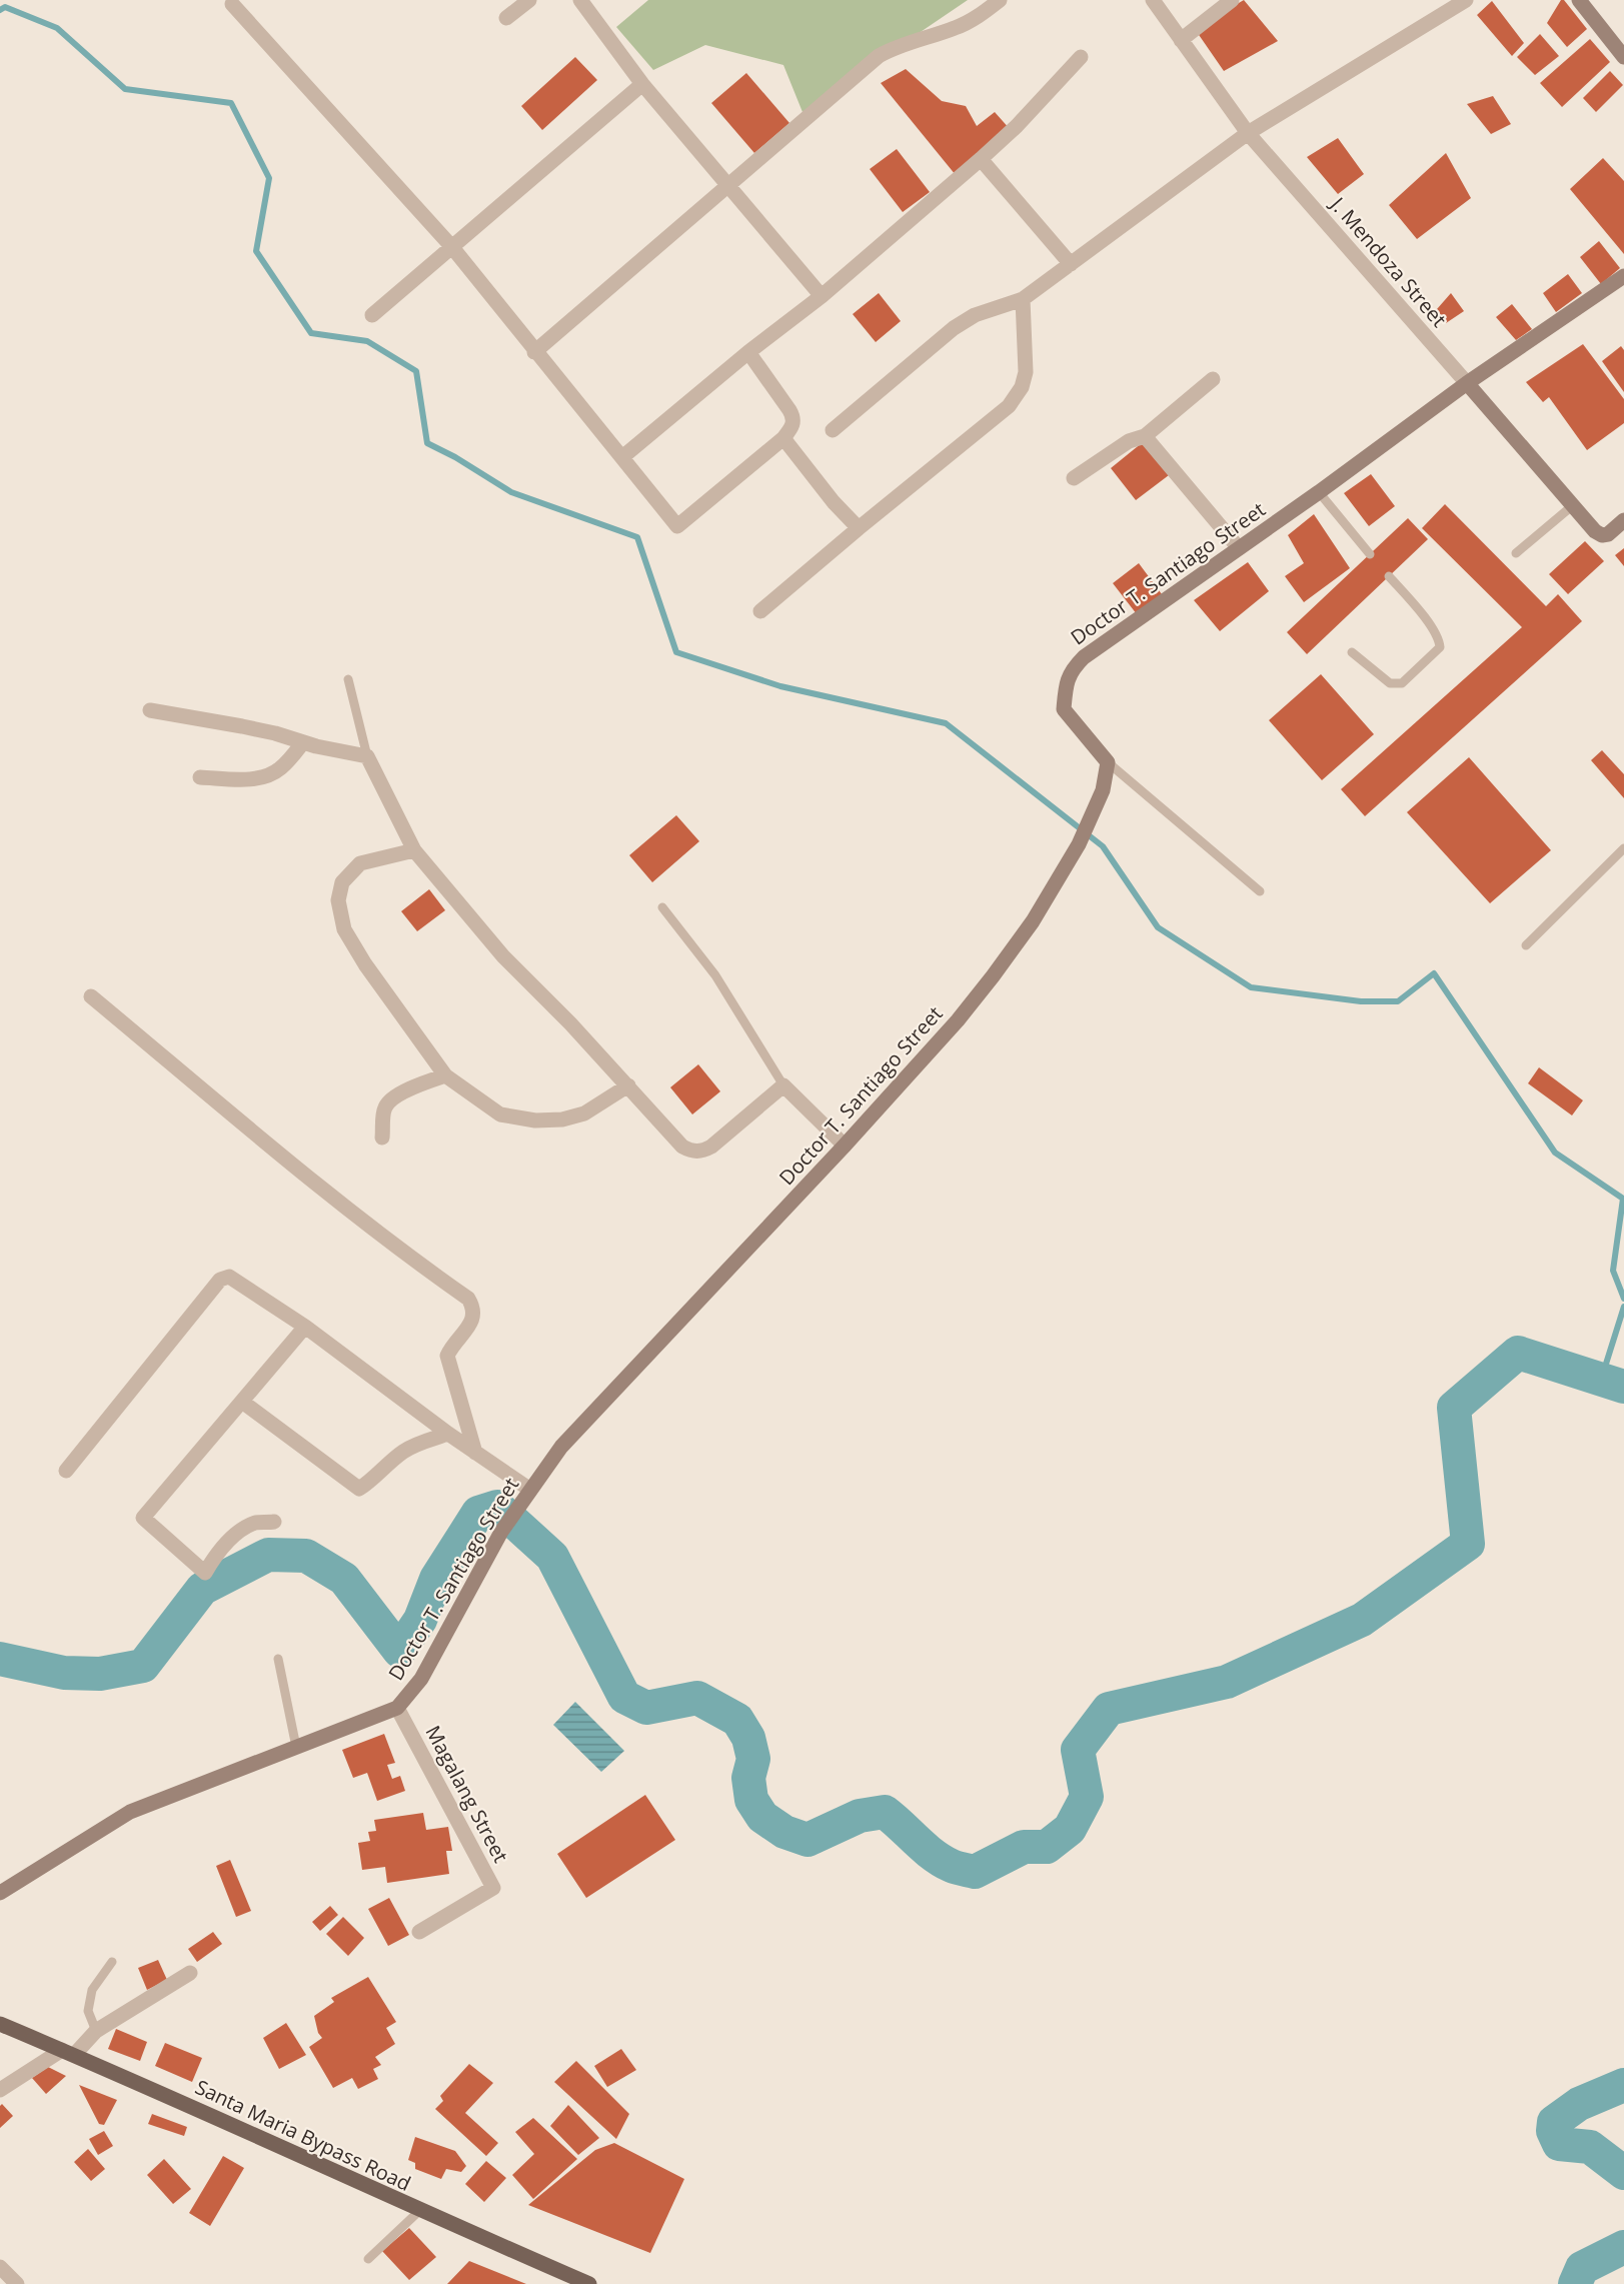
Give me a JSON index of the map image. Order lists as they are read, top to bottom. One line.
{"streets":{"main road":["Santa Maria Bypass Road"],"street":["J. Mendoza Street","Doctor T. Santiago Street","Magalang Street"]},"crossings":[["J. Mendoza Street","Doctor T. Santiago Street"],["Doctor T. Santiago Street","Magalang Street"]]}
